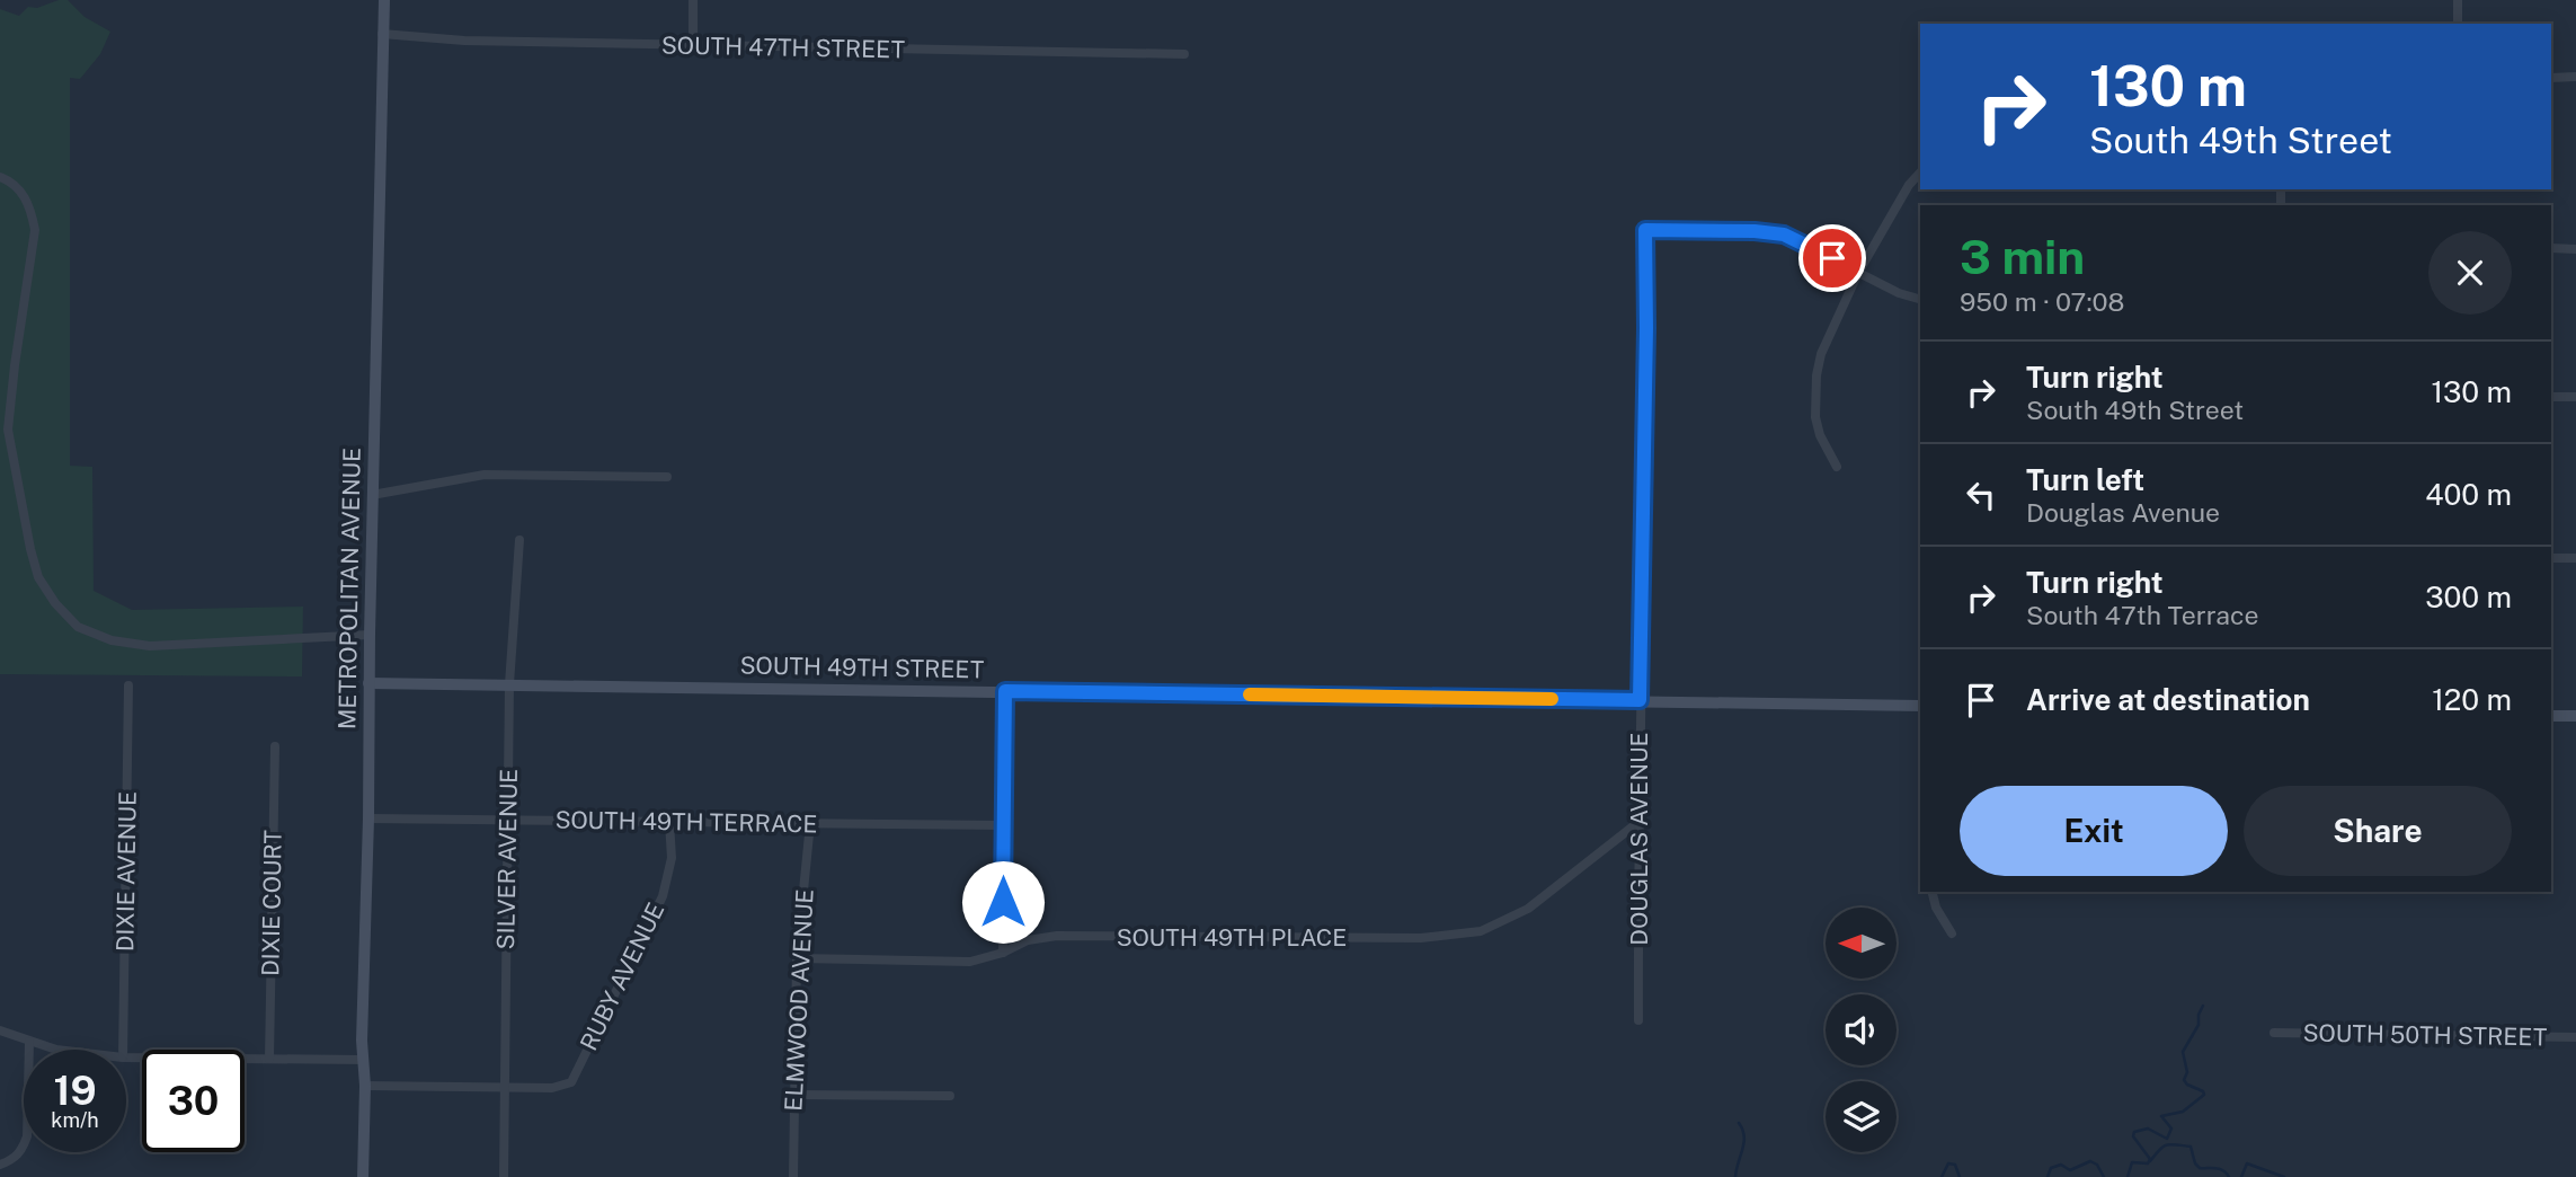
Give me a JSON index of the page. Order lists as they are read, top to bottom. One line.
{"streets":{"street":["SOUTH 47TH STREET","METROPOLITAN AVENUE","SOUTH 49TH STREET","SOUTH 49TH TERRACE","DOUGLAS AVENUE","SILVER AVENUE","DIXIE AVENUE","DIXIE COURT","SOUTH 49TH PLACE","RUBY AVENUE","ELMWOOD AVENUE","SOUTH 50TH STREET"]},"crossings":[["SOUTH 47TH STREET","METROPOLITAN AVENUE"],["METROPOLITAN AVENUE","SOUTH 49TH STREET"],["METROPOLITAN AVENUE","SOUTH 49TH TERRACE"],["SOUTH 49TH STREET","DOUGLAS AVENUE"],["SOUTH 49TH STREET","SILVER AVENUE"],["SOUTH 49TH TERRACE","SILVER AVENUE"],["SOUTH 49TH TERRACE","RUBY AVENUE"],["SOUTH 49TH TERRACE","ELMWOOD AVENUE"],["DOUGLAS AVENUE","SOUTH 49TH PLACE"],["SILVER AVENUE","RUBY AVENUE"],["SOUTH 49TH PLACE","ELMWOOD AVENUE"]],"north":"left","page":{"turn":["130 m","South 49th Street"],"heading":["3 min","950 m · 07:08"],"list":[{"name":"Turn right","note":"South 49th Street","value":"130 m"},{"name":"Turn left","note":"Douglas Avenue","value":"400 m"},{"name":"Turn right","note":"South 47th Terrace","value":"300 m"},{"name":"Arrive at destination","value":"120 m"}],"buttons":["Exit","Share"],"speed":"19 km/h","limit":"30"}}
